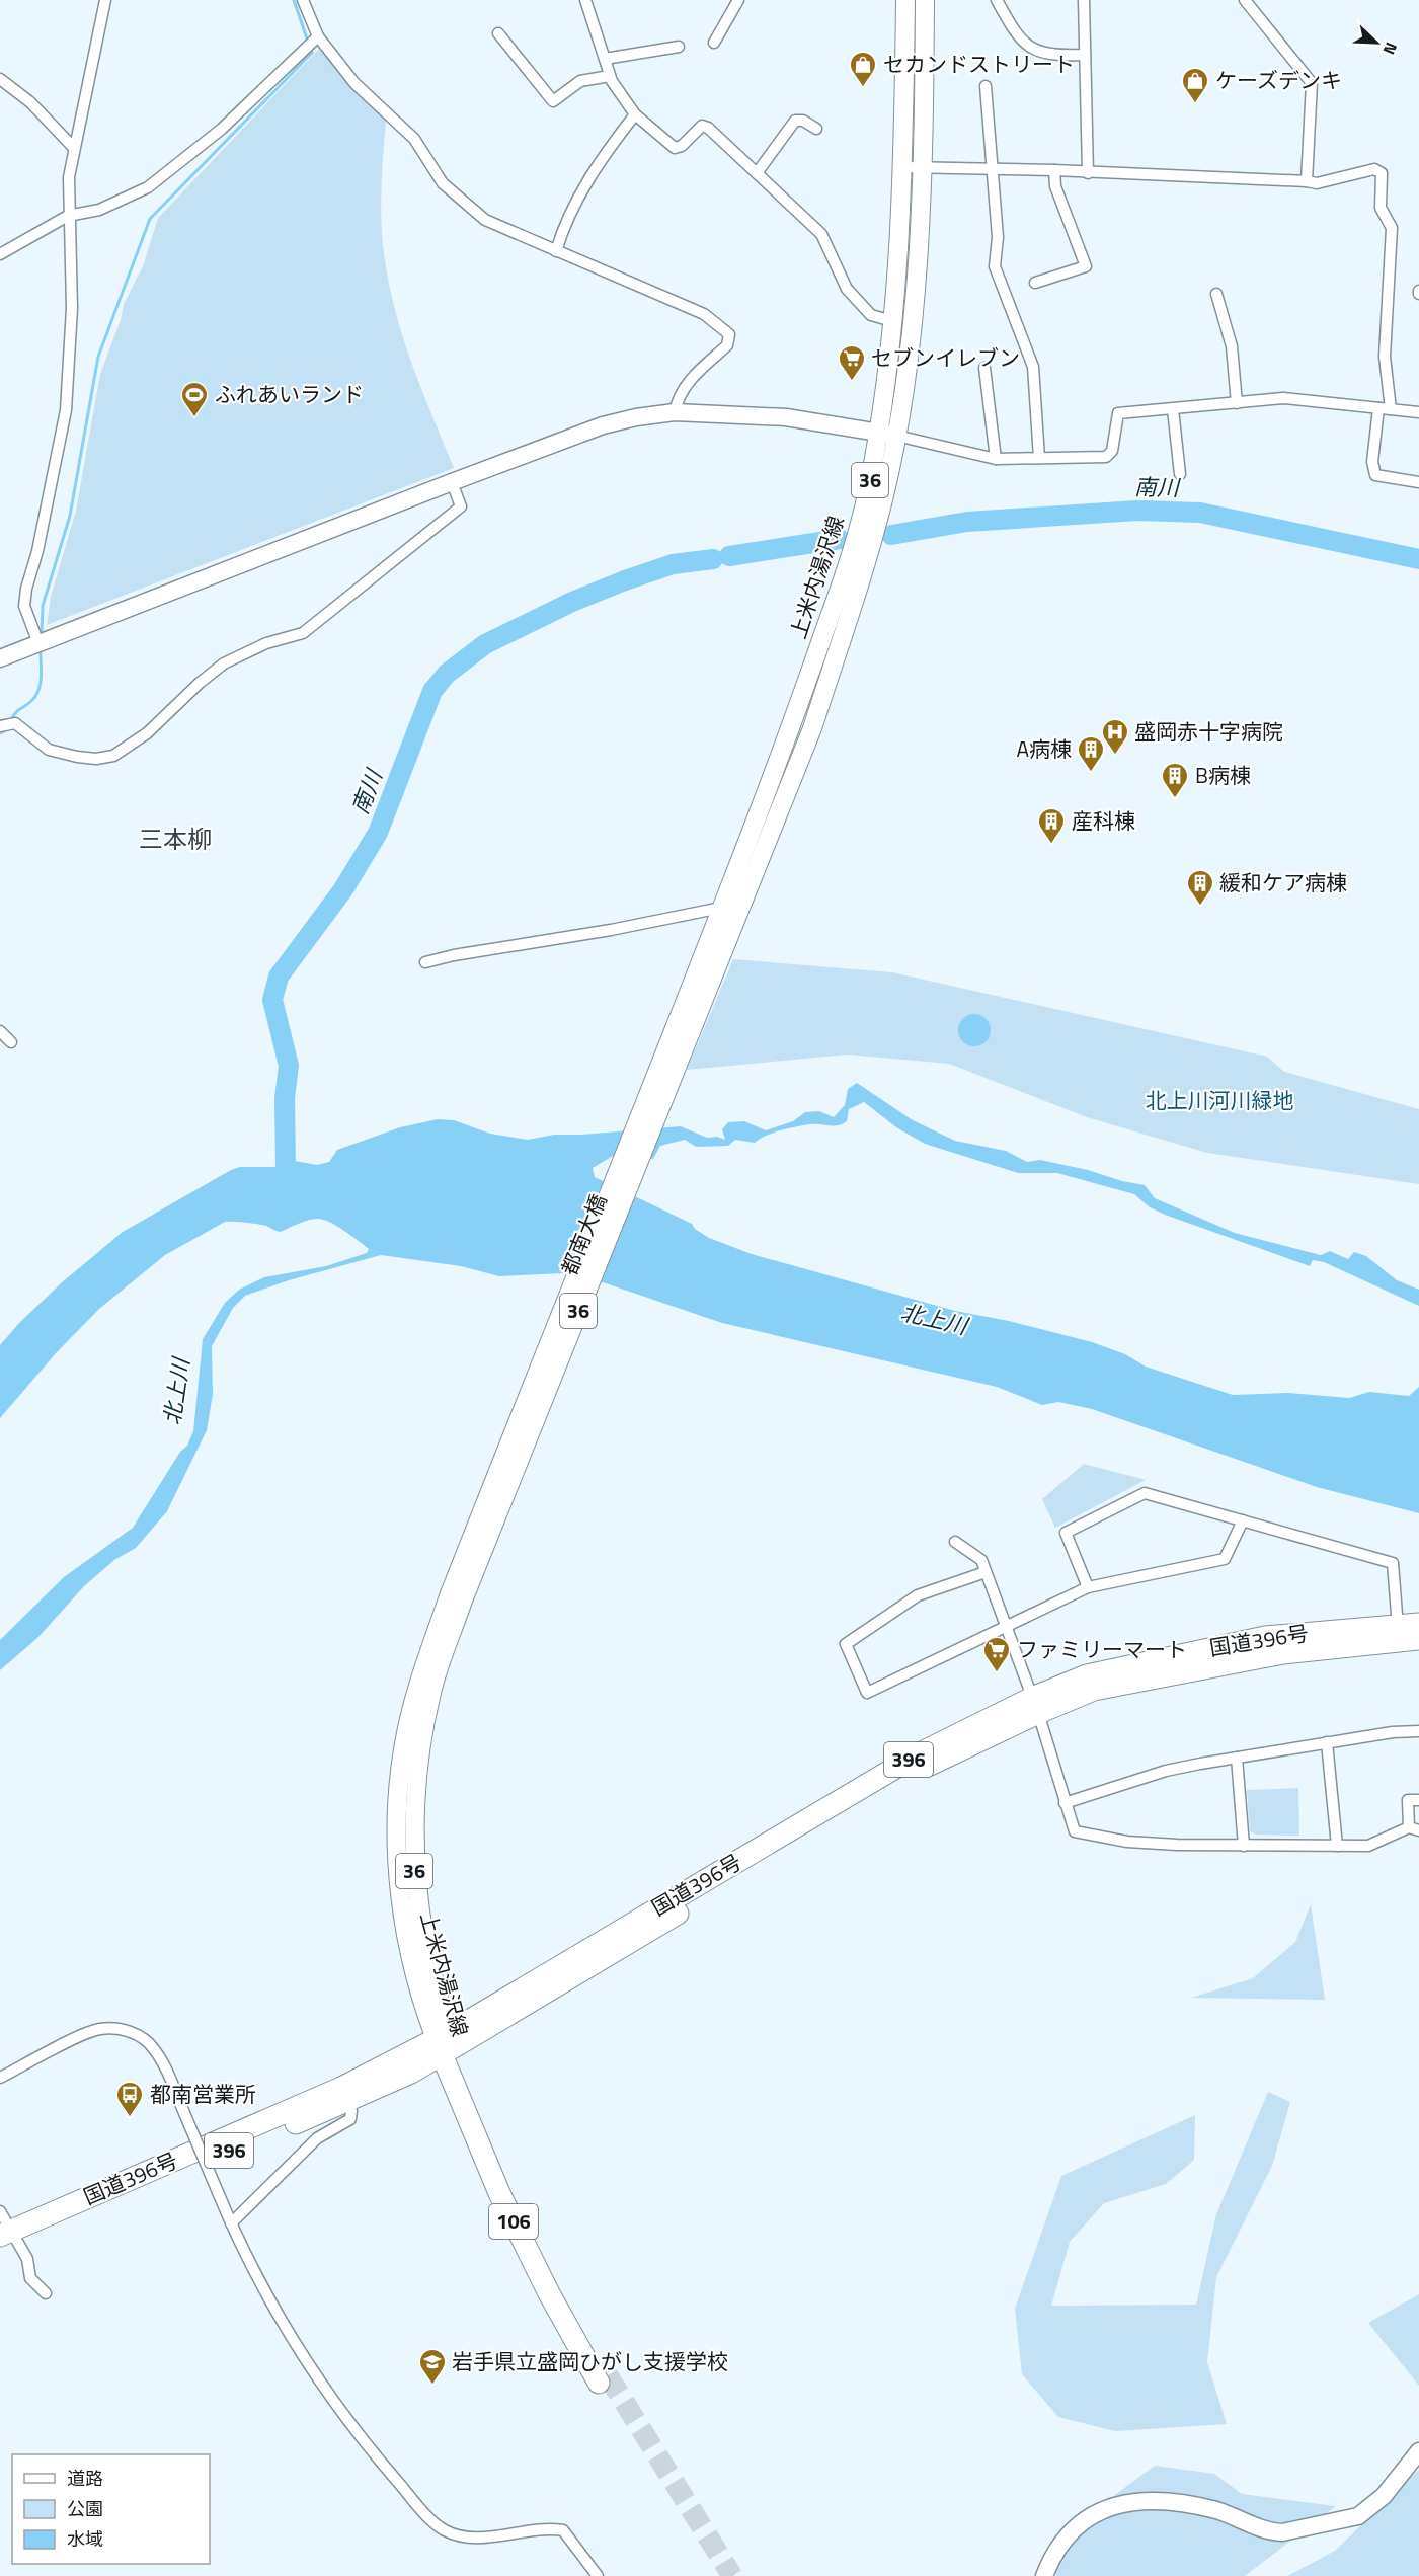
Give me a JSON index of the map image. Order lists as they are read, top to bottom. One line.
{"streets":{"highway":["国道396号","396","106"],"main road":["36","上米内湯沢線","都南大橋"]},"crossings":[["上米内湯沢線","都南大橋"],["上米内湯沢線","国道396号"],["上米内湯沢線","106"],["国道396号","106"]],"districts":["三本柳"],"water":["南川","北上川"],"parks":["北上川河川緑地"],"places":{"shop":["セカンドストリート","ケーズデンキ"],"supermarket":["セブンイレブン","ファミリーマート"],"sports":["ふれあいランド"],"hospital":["盛岡赤十字病院"],"building":["A病棟","B病棟","産科棟","緩和ケア病棟"],"bus stop":["都南営業所"],"school or university":["岩手県立盛岡ひがし支援学校"]},"legend":["道路","公園","水域"],"north":"bottom right"}
